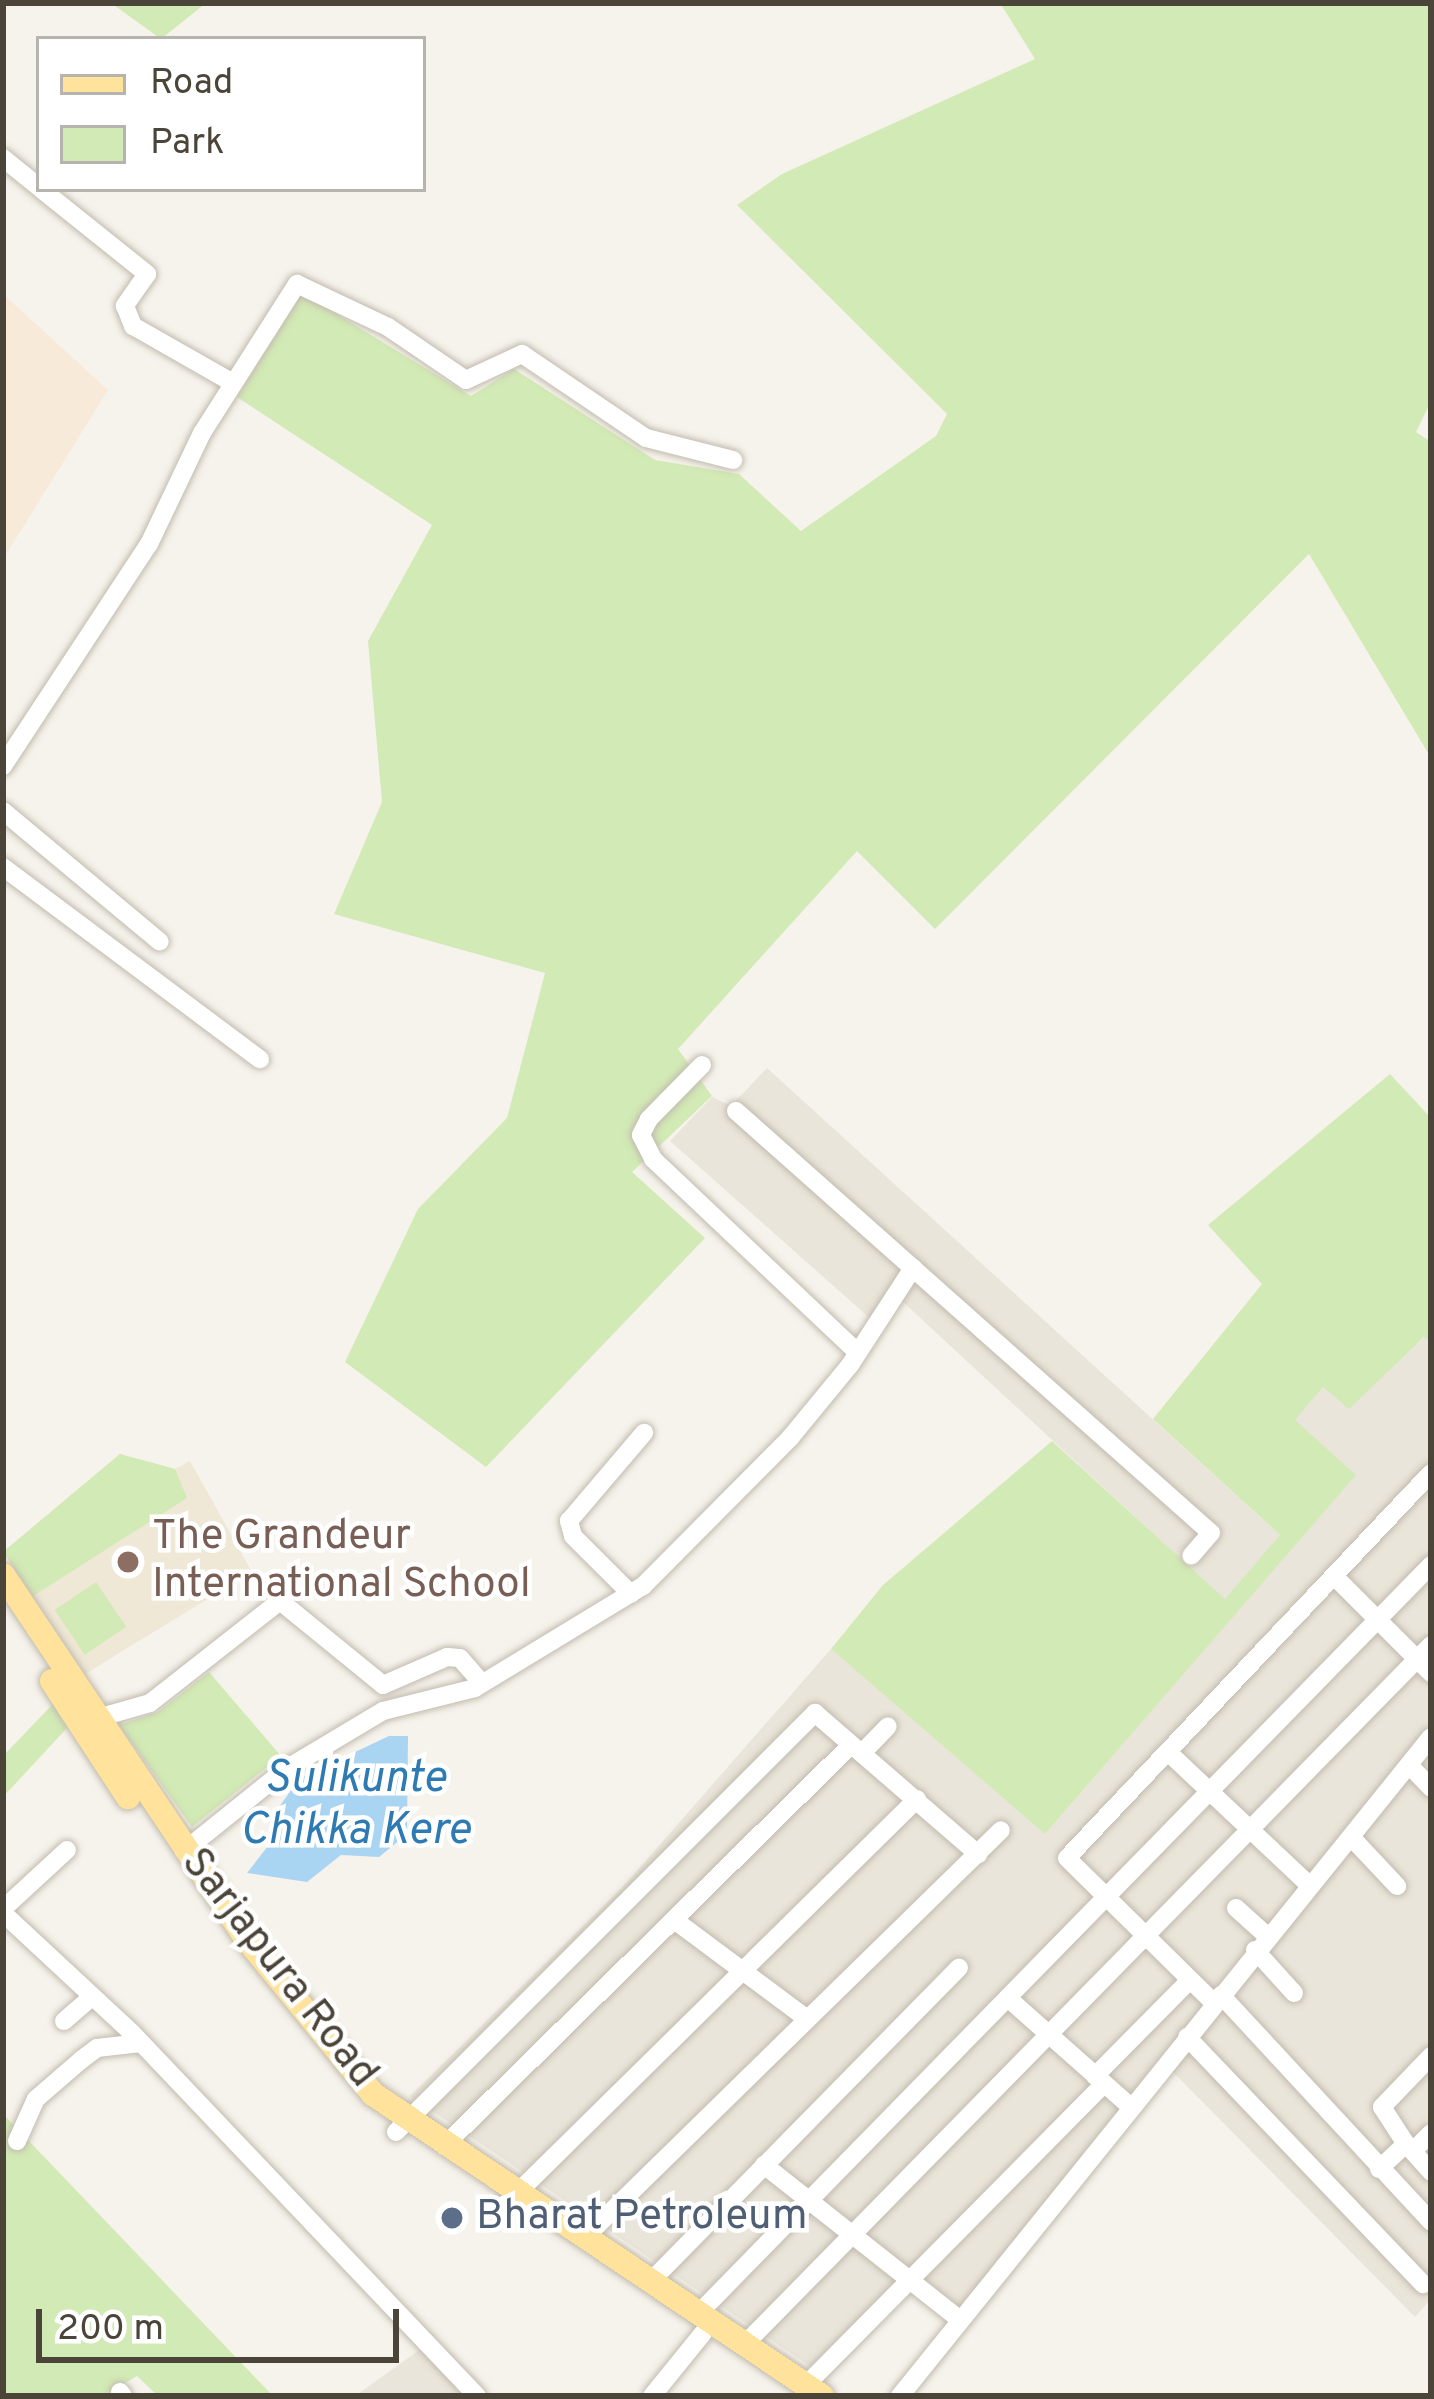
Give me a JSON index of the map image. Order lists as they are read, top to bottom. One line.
{"streets":{"main road":["Sarjapura Road"]},"water":["Sulikunte Chikka Kere"],"places":["The Grandeur International School","Bharat Petroleum"],"legend":["Road","Park"],"scale_bar":"200 m"}
